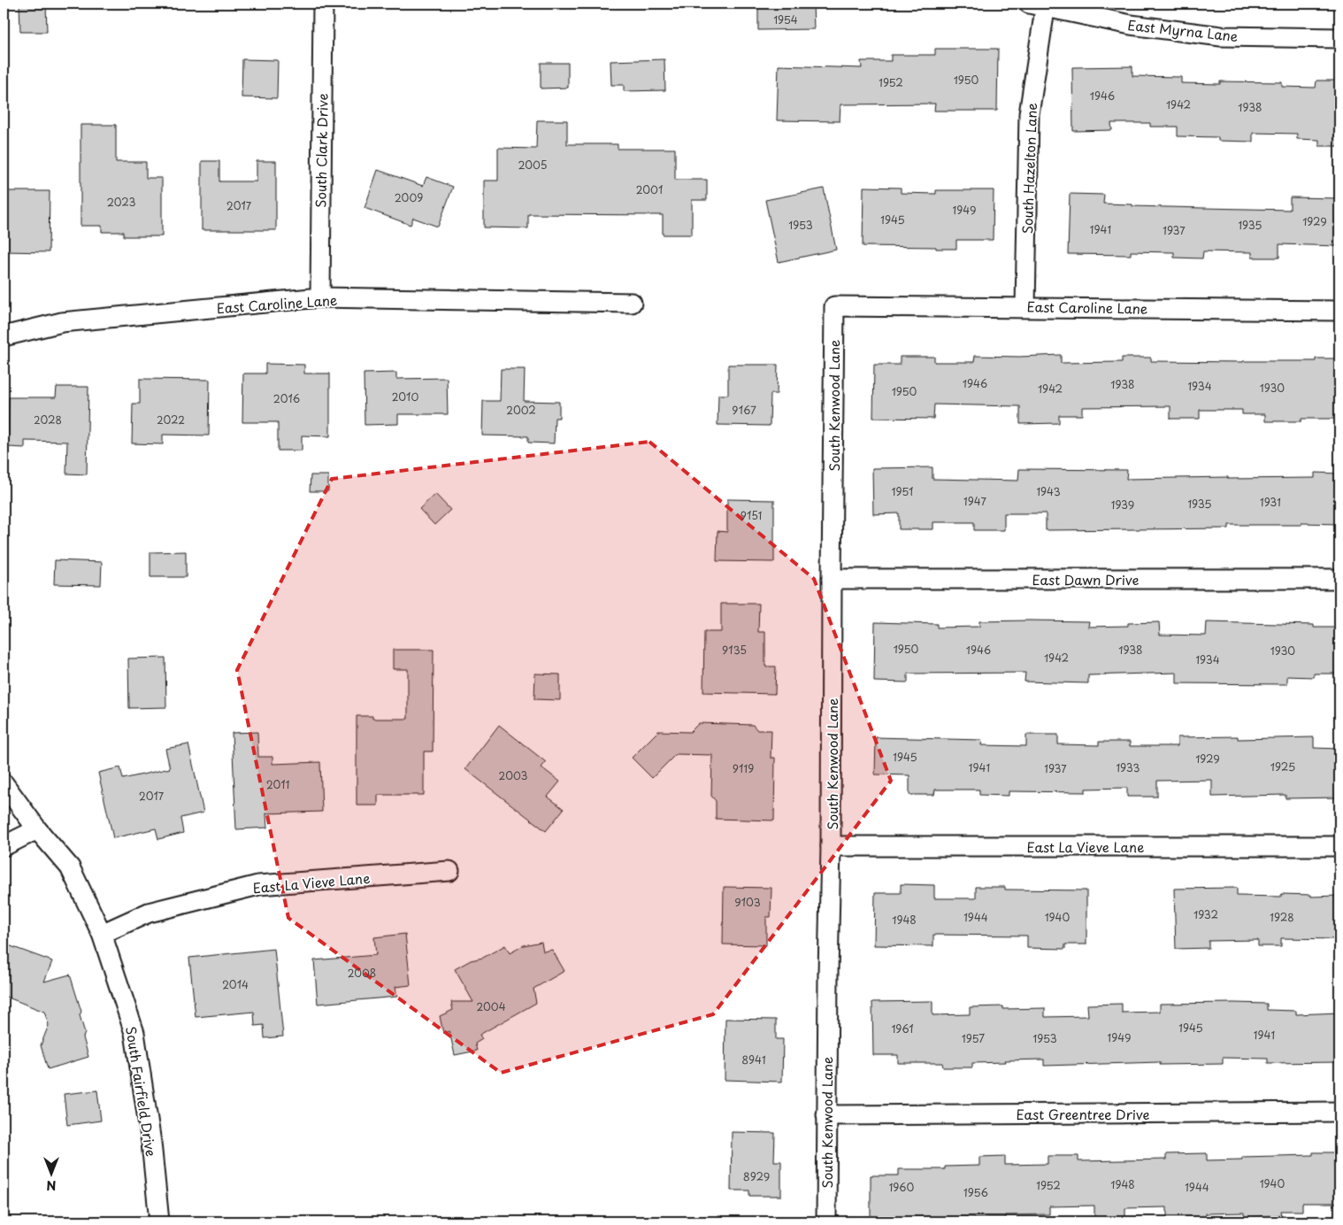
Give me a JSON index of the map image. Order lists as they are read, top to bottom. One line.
{"streets":{"street":["East Myrna Lane","South Clark Drive","South Hazelton Lane","East Caroline Lane","South Kenwood Lane","East Dawn Drive","East La Vieve Lane","South Fairfield Drive","East Greentree Drive"]},"crossings":[["East Myrna Lane","South Hazelton Lane"],["South Clark Drive","East Caroline Lane"],["South Hazelton Lane","East Caroline Lane"],["East Caroline Lane","South Kenwood Lane"],["South Kenwood Lane","East Dawn Drive"],["South Kenwood Lane","East La Vieve Lane"],["South Kenwood Lane","East Greentree Drive"],["East La Vieve Lane","South Fairfield Drive"]],"house_numbers":["1954","1950","1952","1946","1942","1938","2005","2001","2009","2023","2017","1949","1945","1929","1953","1935","1941","1937","1946","1938","1934","1930","1942","1950","2010","2016","2002","9167","2028","2022","1951","1943","1947","1931","1935","1939","9151","1950","9135","1946","1938","1930","1942","1934","1945","1929","1925","1941","1933","9119","1937","2003","2011","2017","9103","1932","1944","1940","1928","1948","2008","2014","2004","1945","1961","1941","1949","1957","1953","8941","8929","1940","1948","1952","1960","1944","1956"],"north":"bottom"}
